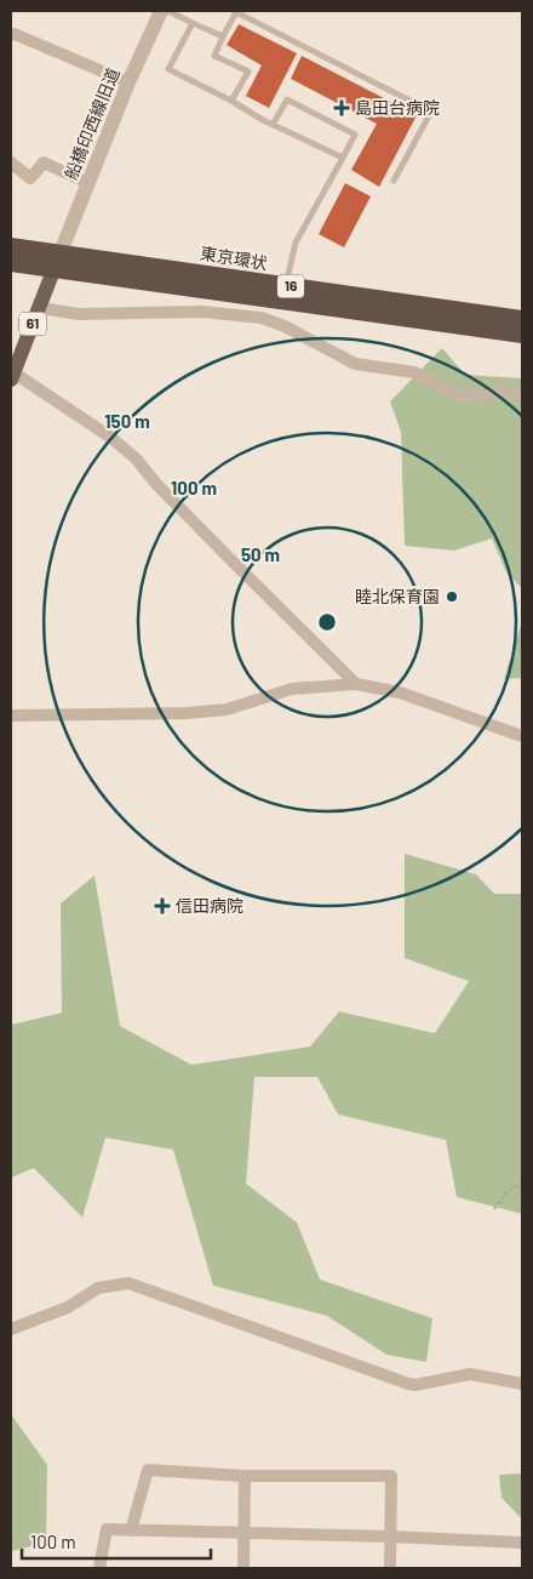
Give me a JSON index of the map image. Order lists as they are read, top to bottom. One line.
{"streets":{"highway":["東京環状","16"],"main road":["61"],"street":["船橋印西線旧道"]},"crossings":[["船橋印西線旧道","東京環状"],["船橋印西線旧道","61"],["東京環状","61"]],"places":{"health":["島田台病院","信田病院"],"other":["睦北保育園"]},"scale_bar":"100 m","rings":["150 m","100 m","50 m"]}
